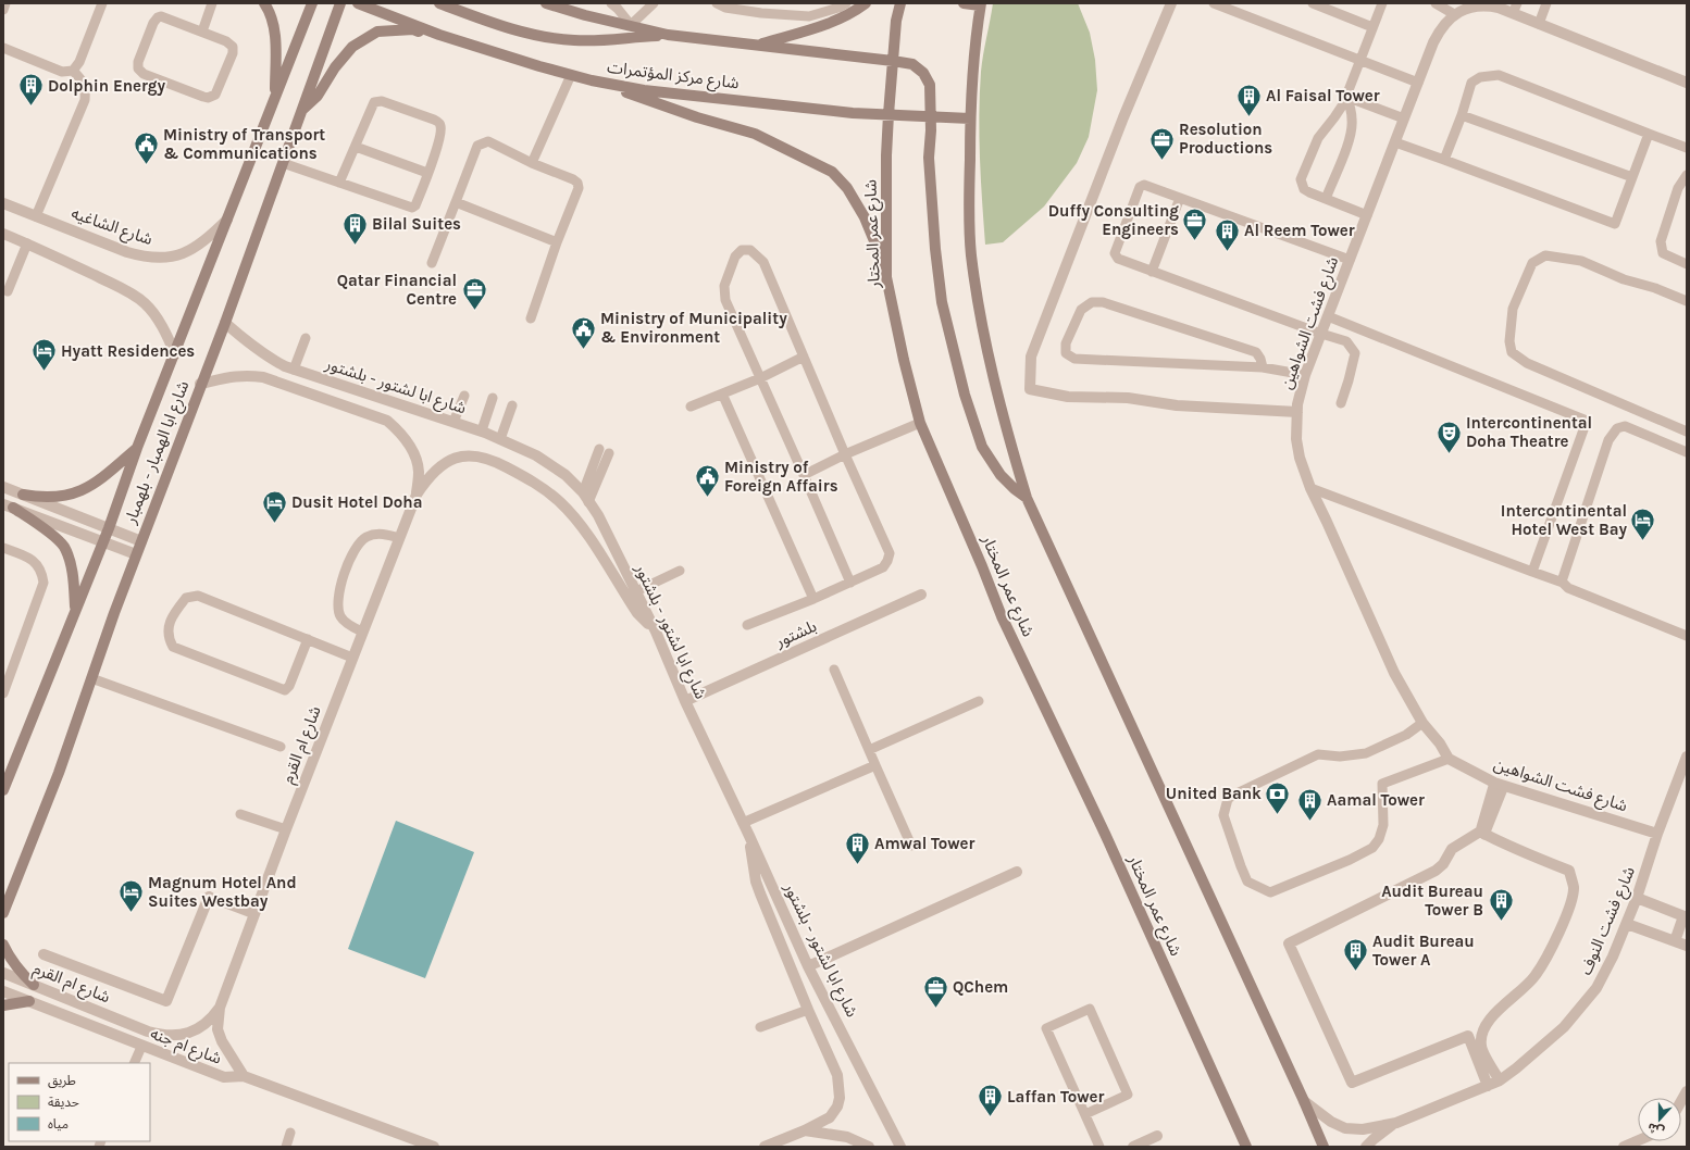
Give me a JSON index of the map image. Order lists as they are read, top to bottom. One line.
{"streets":{"street":["شارع مركز المؤتمرات","شارع الشاغيه","شارع عمر المختار","شارع فشت الشواهين","شارع ابا لشتور - بلشتور","شارع ابا الهمبار - بلهمبار","بلشتور","شارع ام القرم","شارع فشت النوف","شارع ام جنه"]},"crossings":[["شارع مركز المؤتمرات","شارع عمر المختار"],["شارع الشاغيه","شارع ابا الهمبار - بلهمبار"],["شارع فشت الشواهين","شارع فشت النوف"],["شارع ابا لشتور - بلشتور","شارع ابا الهمبار - بلهمبار"],["شارع ابا لشتور - بلشتور","بلشتور"],["شارع ابا لشتور - بلشتور","شارع ام القرم"],["شارع ابا الهمبار - بلهمبار","شارع ام القرم"],["شارع ام القرم","شارع ام جنه"]],"places":{"building":["Dolphin Energy","Al Faisal Tower","Bilal Suites","Al Reem Tower","Aamal Tower","Amwal Tower","Audit Bureau Tower B","Audit Bureau Tower A","Laffan Tower"],"office":["Resolution Productions","Duffy Consulting Engineers","Qatar Financial Centre","QChem"],"public building":["Ministry of Transport & Communications","Ministry of Municipality & Environment","Ministry of Foreign Affairs"],"hotel":["Hyatt Residences","Dusit Hotel Doha","Intercontinental Hotel West Bay","Magnum Hotel And Suites Westbay"],"theatre":["Intercontinental Doha Theatre"],"bank":["United Bank"]},"legend":["طريق","حديقة","مياه"],"north":"bottom"}
